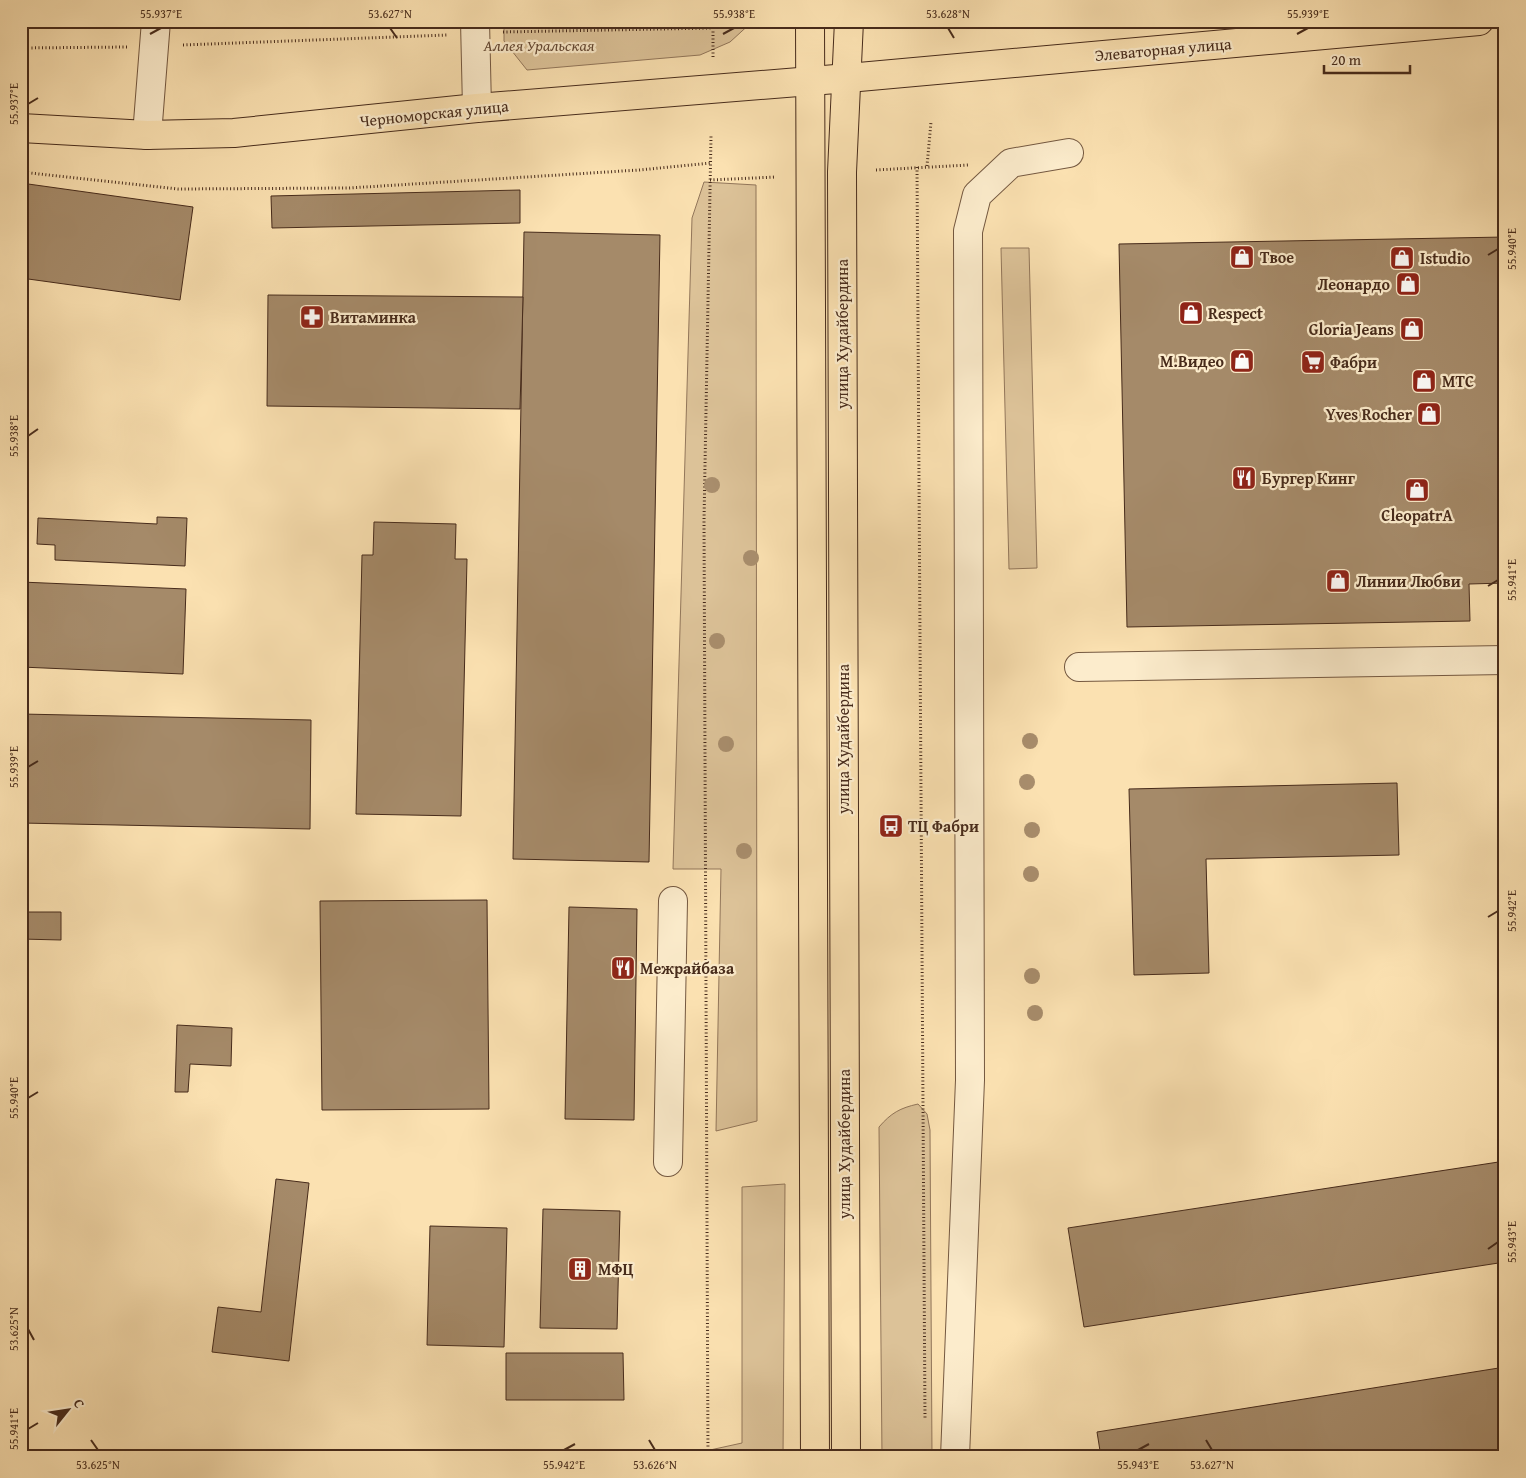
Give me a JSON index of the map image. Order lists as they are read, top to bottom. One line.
{"streets":{"main road":["Элеваторная улица","Черноморская улица","улица Худайбердина"]},"crossings":[["Элеваторная улица","Черноморская улица"],["Элеваторная улица","улица Худайбердина"],["Черноморская улица","улица Худайбердина"]],"parks":["Аллея Уральская"],"places":{"shop":["Твое","Istudio","Леонардо","Respect","Gloria Jeans","М.Видео","МТС","Yves Rocher","CleopatrA","Линии Любви"],"pharmacy":["Витаминка"],"supermarket":["Фабри"],"restaurant":["Бургер Кинг","Межрайбаза"],"bus stop":["ТЦ Фабри"],"building":["МФЦ"]},"scale_bar":"20 m","north":"top right","coordinates":["55.937°E","53.627°N","55.938°E","53.628°N","55.939°E","55.940°E","55.941°E","55.942°E","55.943°E","53.625°N","53.626°N"]}
